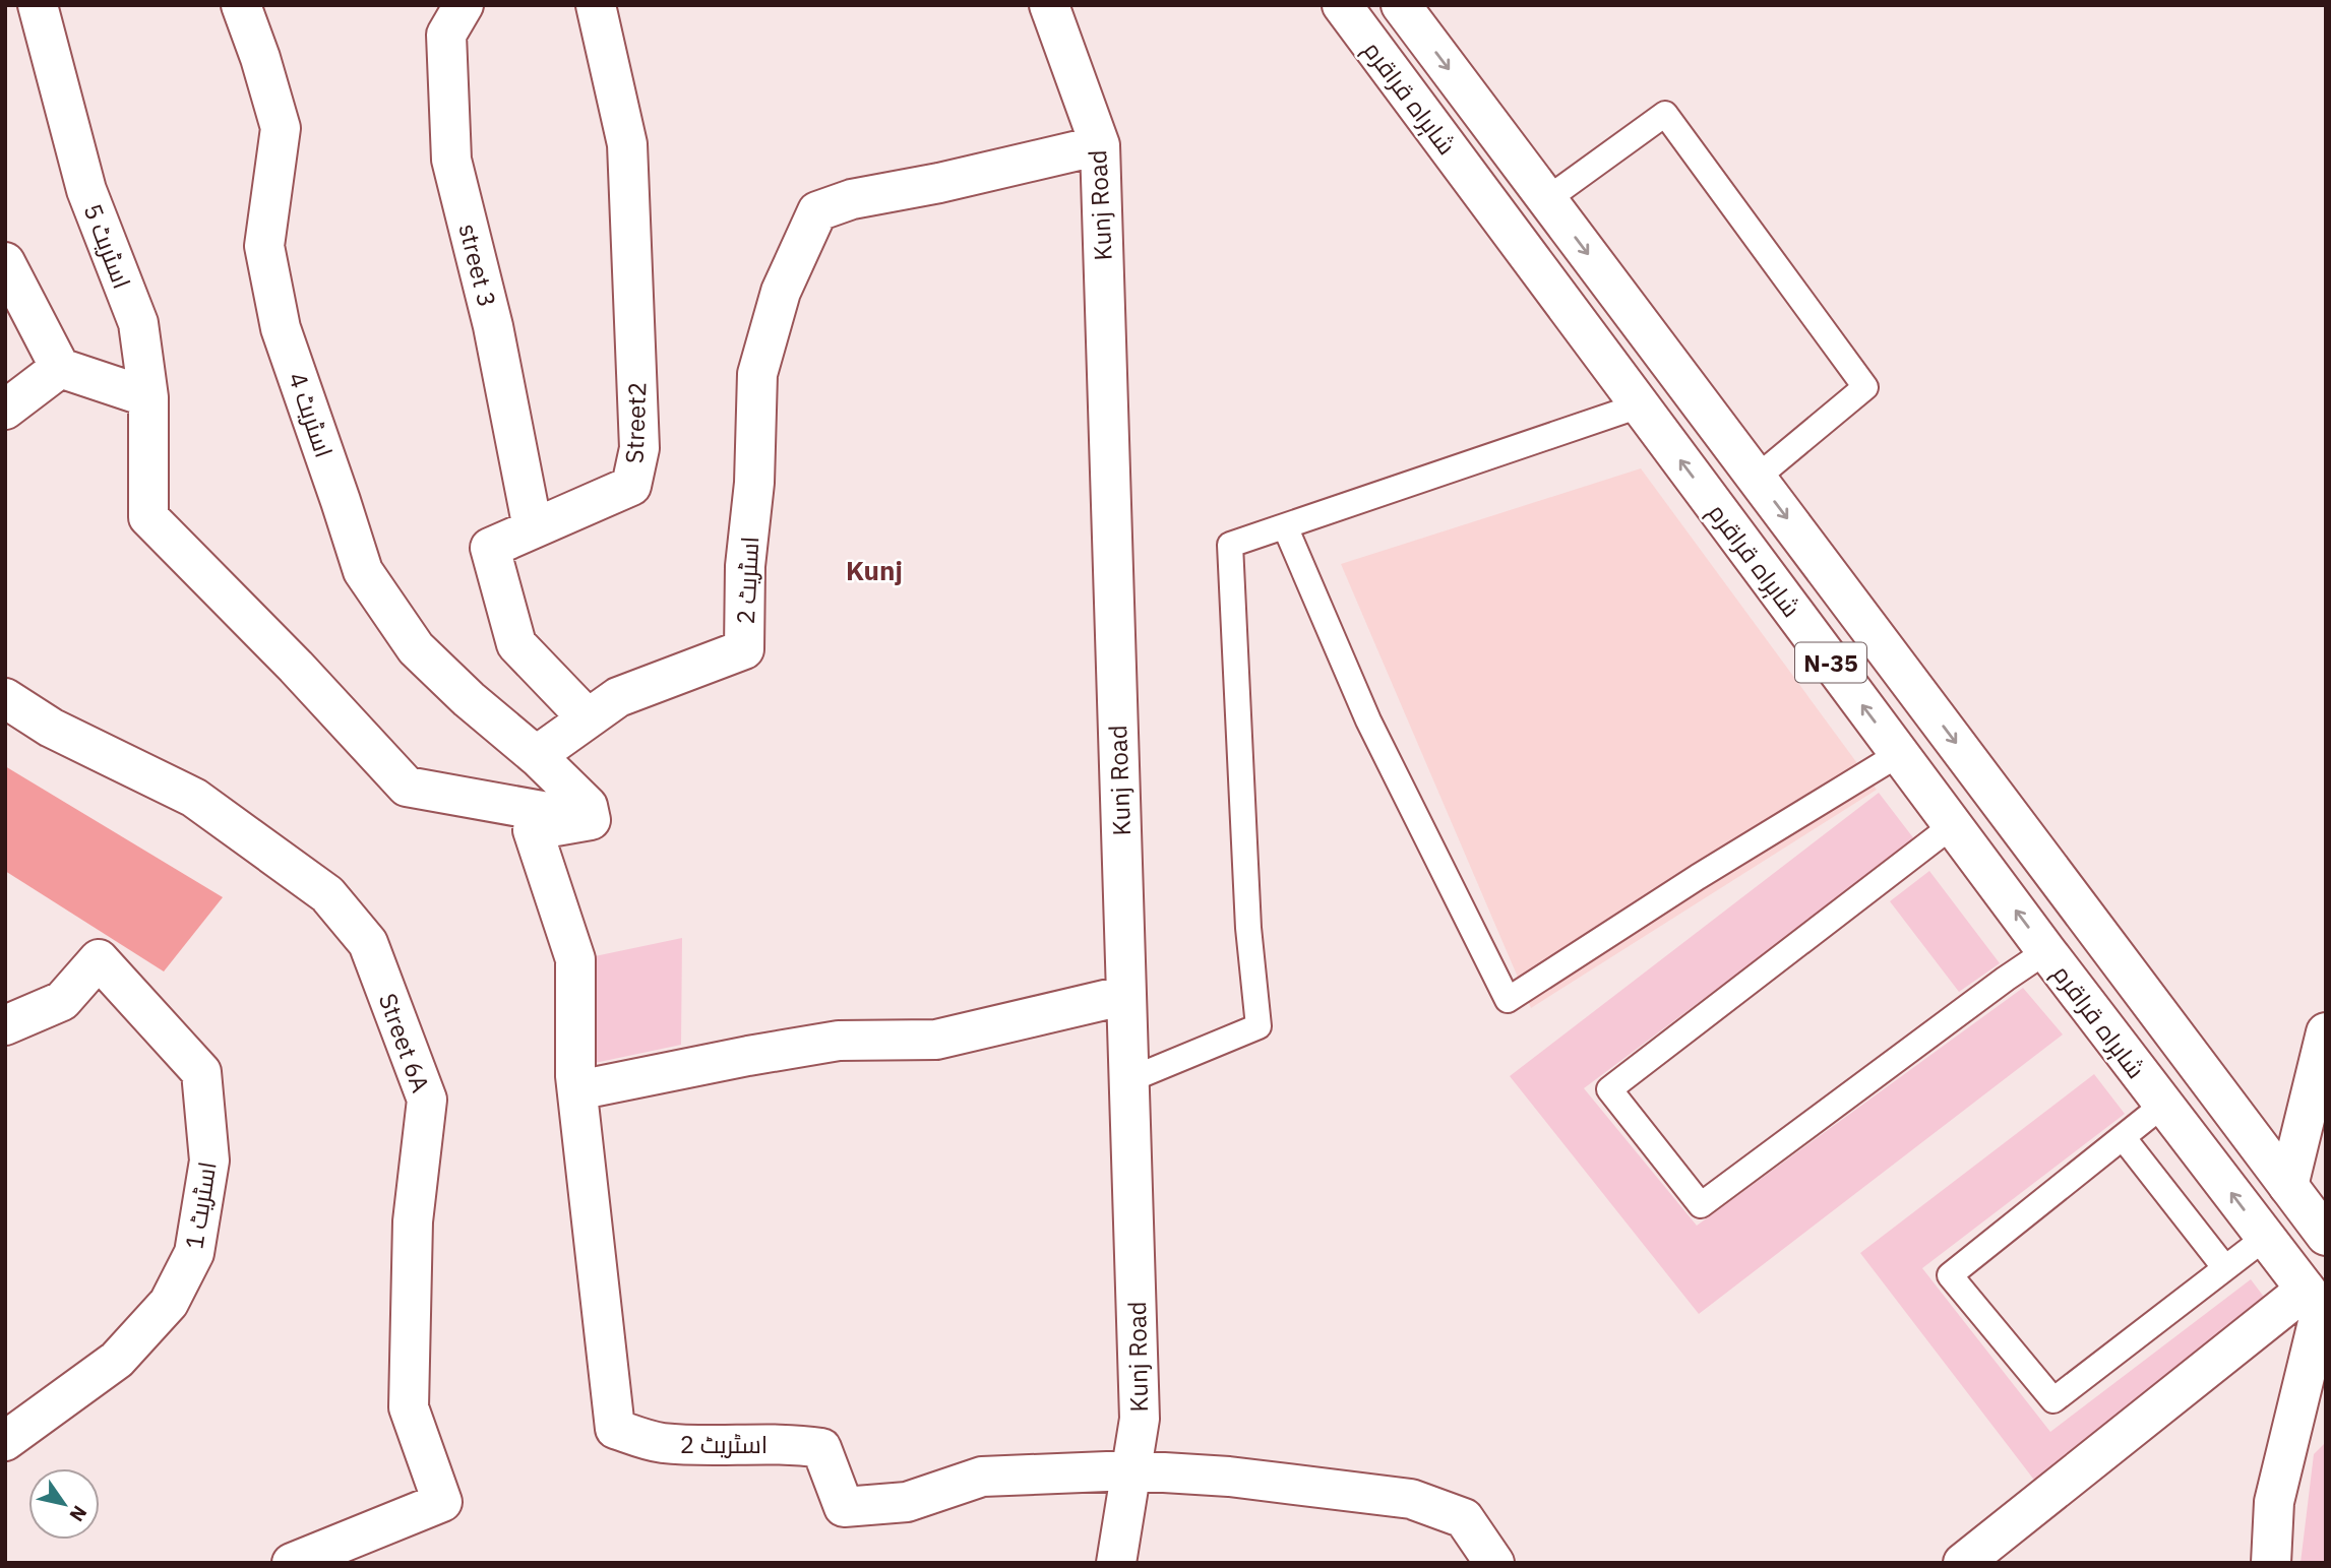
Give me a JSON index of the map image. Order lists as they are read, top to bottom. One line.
{"streets":{"main road":["شاہراہ قراقرم","Kunj Road","اسٹریٹ 5","street 3","اسٹریٹ 4","Street2","اسٹریٹ 2","N-35","Street 6A","اسٹریٹ 1"]},"crossings":[["Kunj Road","اسٹریٹ 2"],["اسٹریٹ 5","اسٹریٹ 2"],["street 3","Street2"],["اسٹریٹ 4","اسٹریٹ 2"],["Street2","اسٹریٹ 2"]],"districts":["Kunj"],"north":"bottom right"}
